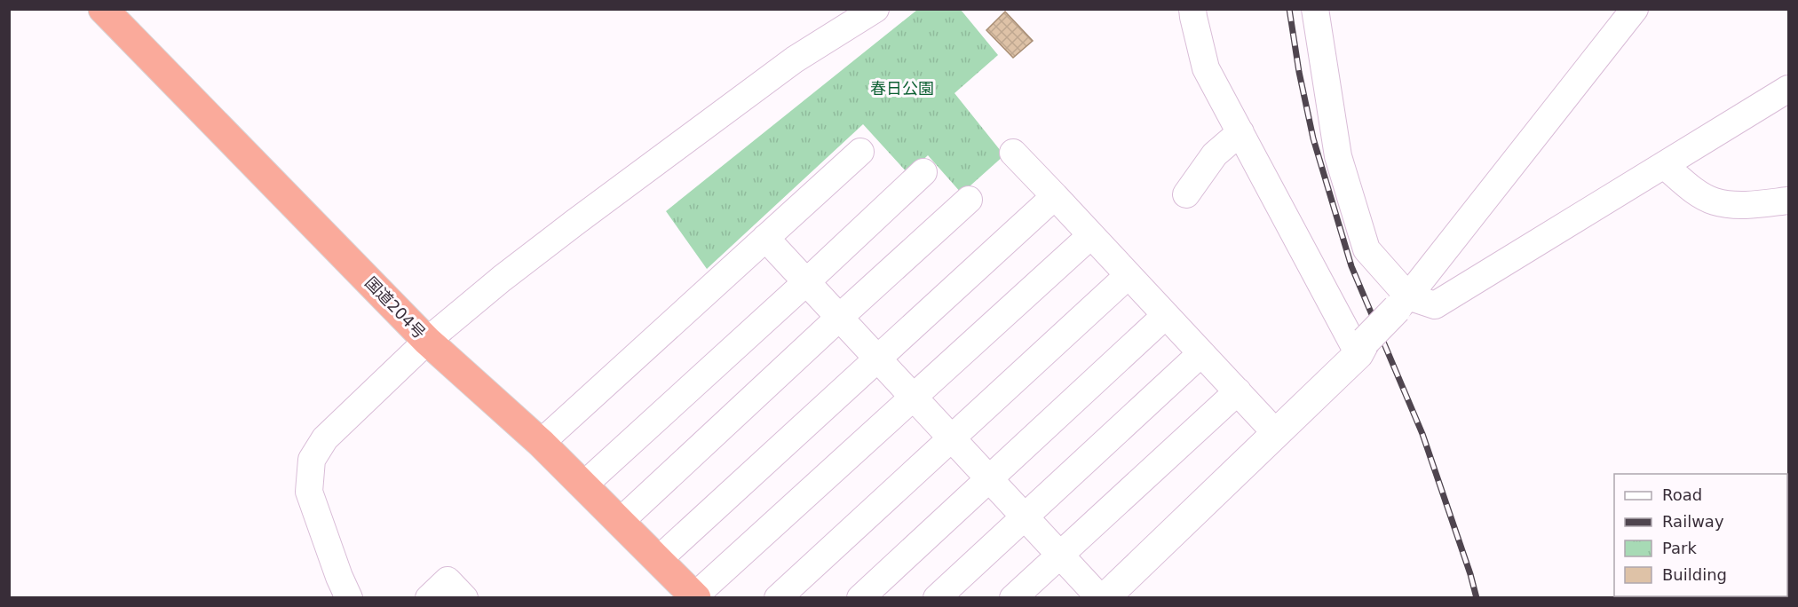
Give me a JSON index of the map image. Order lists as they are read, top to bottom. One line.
{"streets":{"highway":["国道204号"]},"parks":["春日公園"],"legend":["Road","Railway","Park","Building"]}
